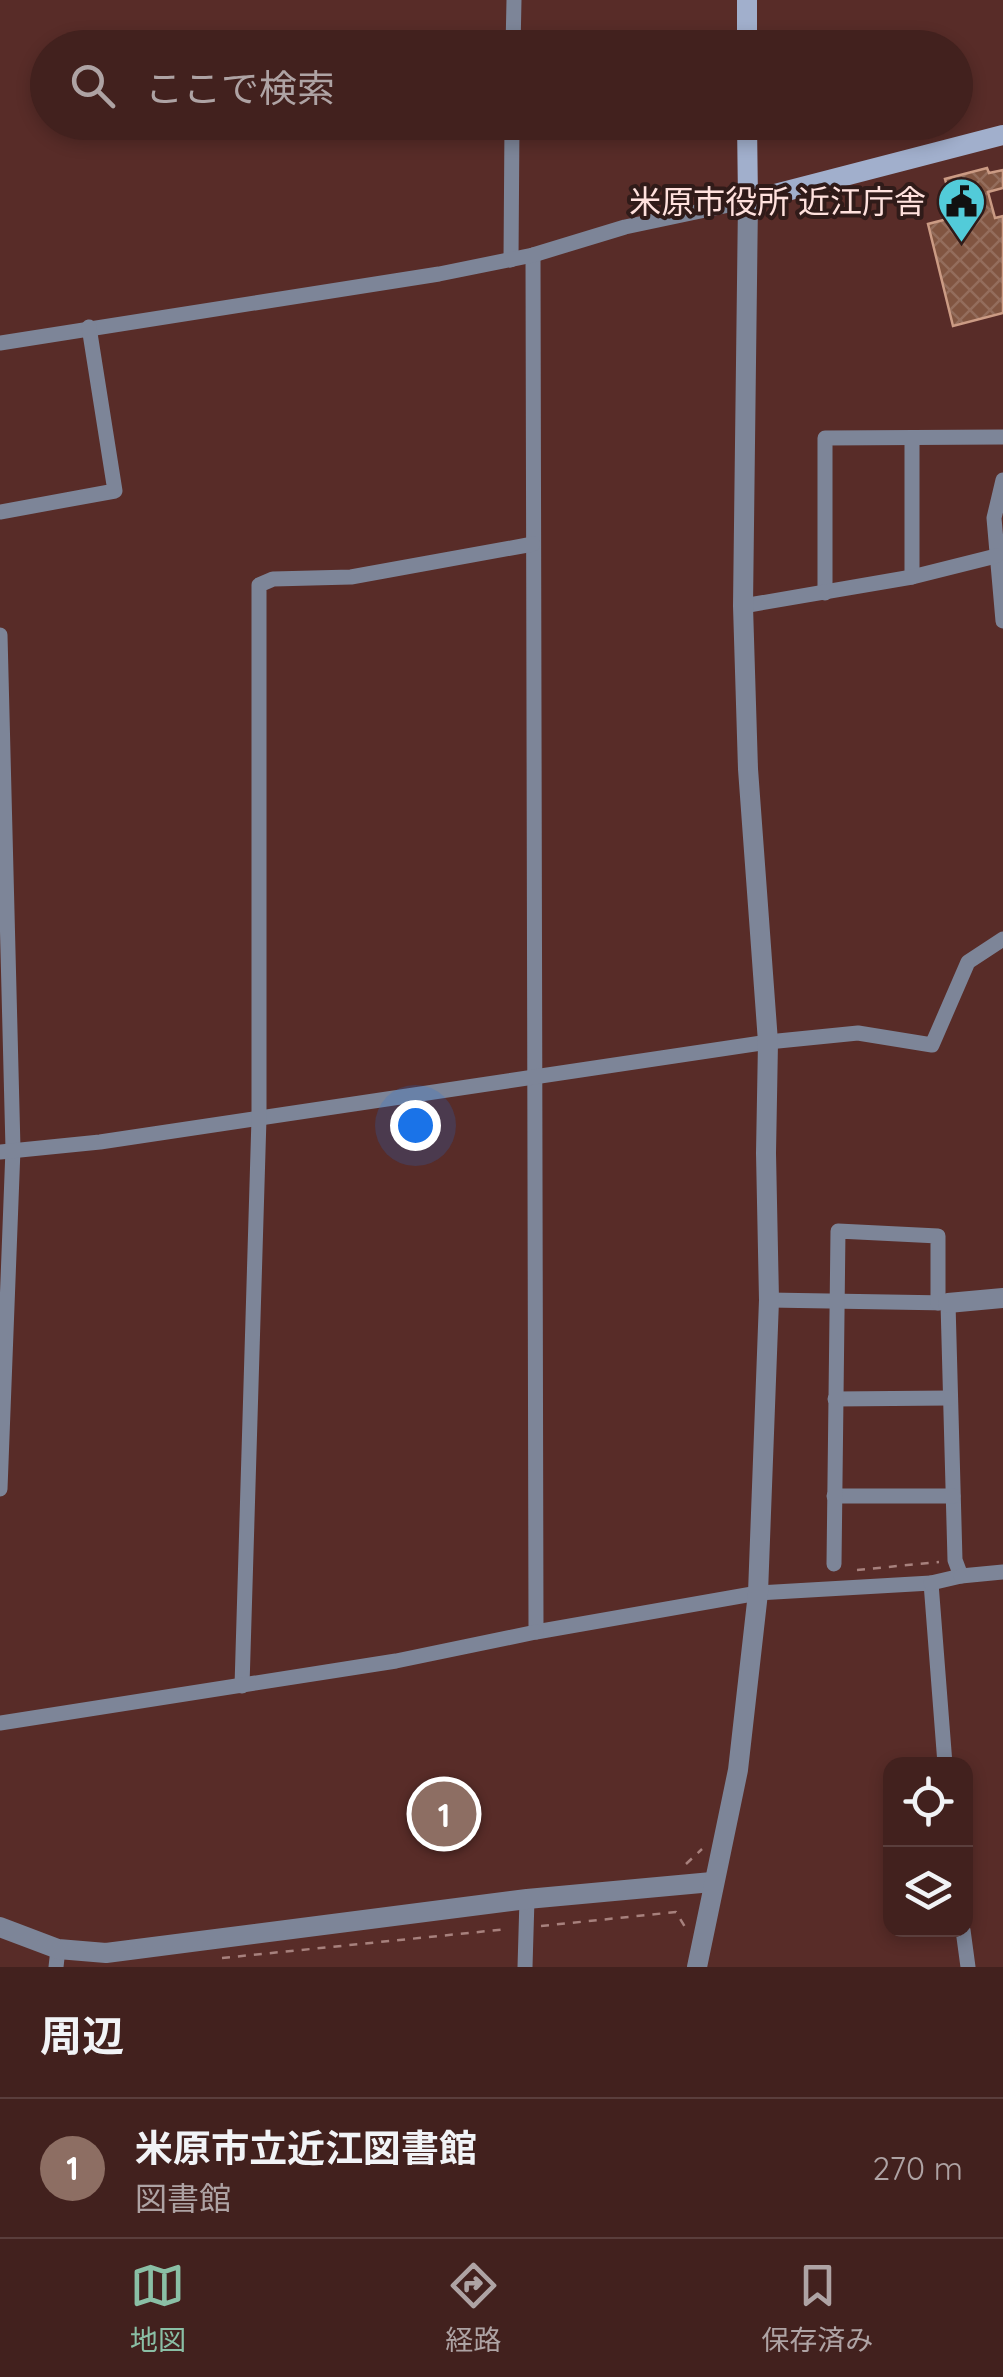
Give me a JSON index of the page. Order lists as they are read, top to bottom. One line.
{"places":{"public building":["米原市役所 近江庁舎"]},"page":{"search":"ここで検索","pins":"1","heading":"周辺","list":[{"mark":"1","name":"米原市立近江図書館","note":"図書館","value":"270 m"}],"nav":["地図","経路","保存済み"]}}
